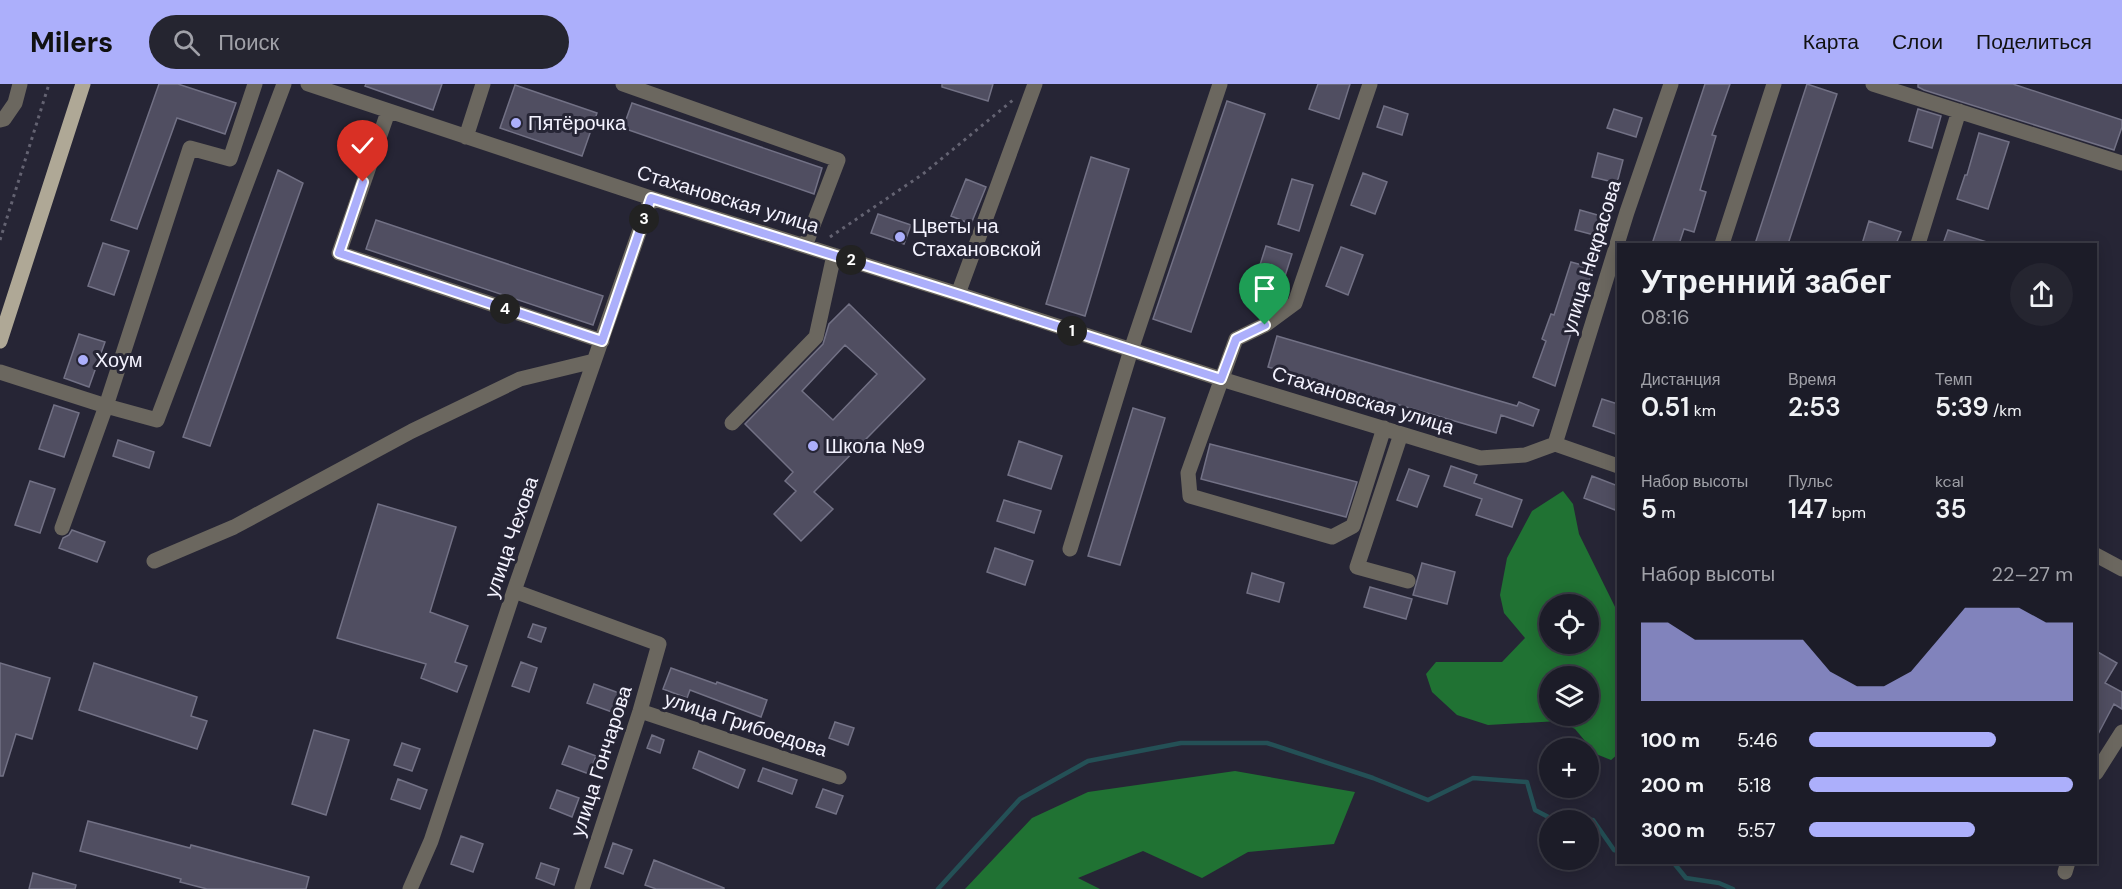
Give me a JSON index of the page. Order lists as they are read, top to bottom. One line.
{"streets":{"street":["Стахановская улица","улица Некрасова","улица Чехова","улица Грибоедова","улица Гончарова"]},"crossings":[["Стахановская улица","улица Некрасова"],["Стахановская улица","улица Чехова"],["улица Чехова","улица Гончарова"],["улица Грибоедова","улица Гончарова"]],"places":["Пятёрочка","Цветы на Стахановской","Хоум","Школа №9"],"page":{"header":"Milers","search":"Поиск","nav":["Карта","Слои","Поделиться"],"pins":["3","2","4","1"],"heading":["Утренний забег","08:16"],"stats":[["Дистанция","0.51 km"],["Время","2:53"],["Темп","5:39 /km"],["Набор высоты","5 m"],["Пульс","147 bpm"],["kcal","35"]],"chart":["Набор высоты","22–27 m"],"map_buttons":["+","−"],"list":[{"name":"100 m","note":"5:46"},{"name":"200 m","note":"5:18"},{"name":"300 m","note":"5:57"}]}}
